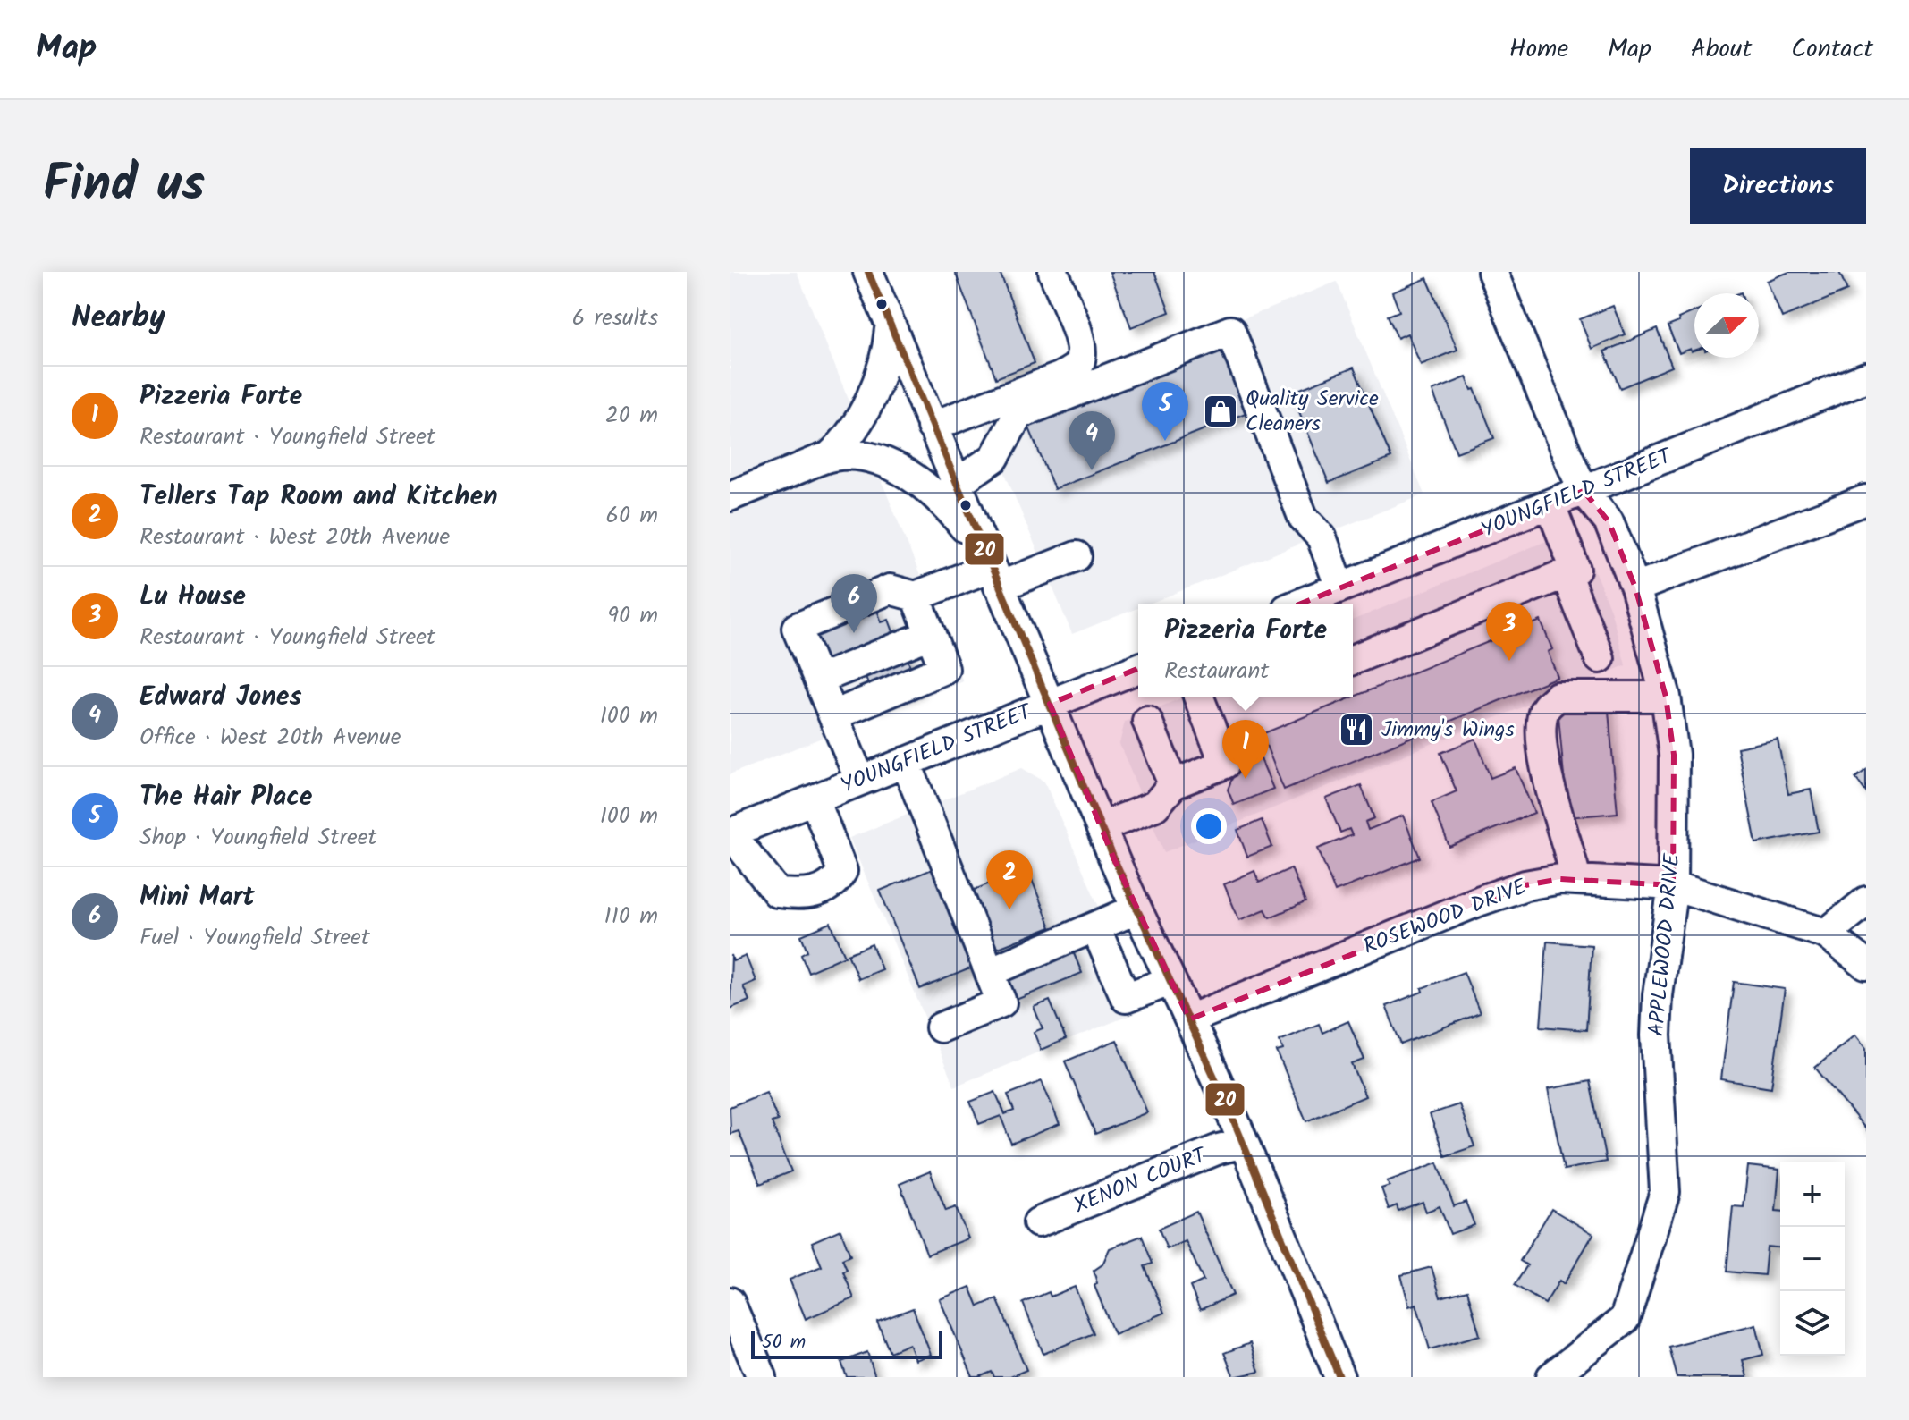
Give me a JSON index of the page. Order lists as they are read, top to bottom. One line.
{"streets":{"street":["YOUNGFIELD STREET","ROSEWOOD DRIVE","APPLEWOOD DRIVE","XENON COURT"]},"crossings":[["YOUNGFIELD STREET","APPLEWOOD DRIVE"],["ROSEWOOD DRIVE","APPLEWOOD DRIVE"]],"places":{"shop":["Quality Service Cleaners"],"restaurant":["Jimmy's Wings"]},"lines":["transit line 20"],"scale_bar":"50 m","north":"right","page":{"header":"Map","nav":["Home","Map","About","Contact"],"title":"Find us","buttons":"Directions","heading":["Nearby","6 results"],"list":[{"mark":"1","name":"Pizzeria Forte","note":"Restaurant · Youngfield Street","value":"20 m"},{"mark":"2","name":"Tellers Tap Room and Kitchen","note":"Restaurant · West 20th Avenue","value":"60 m"},{"mark":"3","name":"Lu House","note":"Restaurant · Youngfield Street","value":"90 m"},{"mark":"4","name":"Edward Jones","note":"Office · West 20th Avenue","value":"100 m"},{"mark":"5","name":"The Hair Place","note":"Shop · Youngfield Street","value":"100 m"},{"mark":"6","name":"Mini Mart","note":"Fuel · Youngfield Street","value":"110 m"}],"pins":["5","4","6","3","1","2"],"popup":["Pizzeria Forte","Restaurant"],"map_buttons":["+","−"],"scale":"50 m"}}
